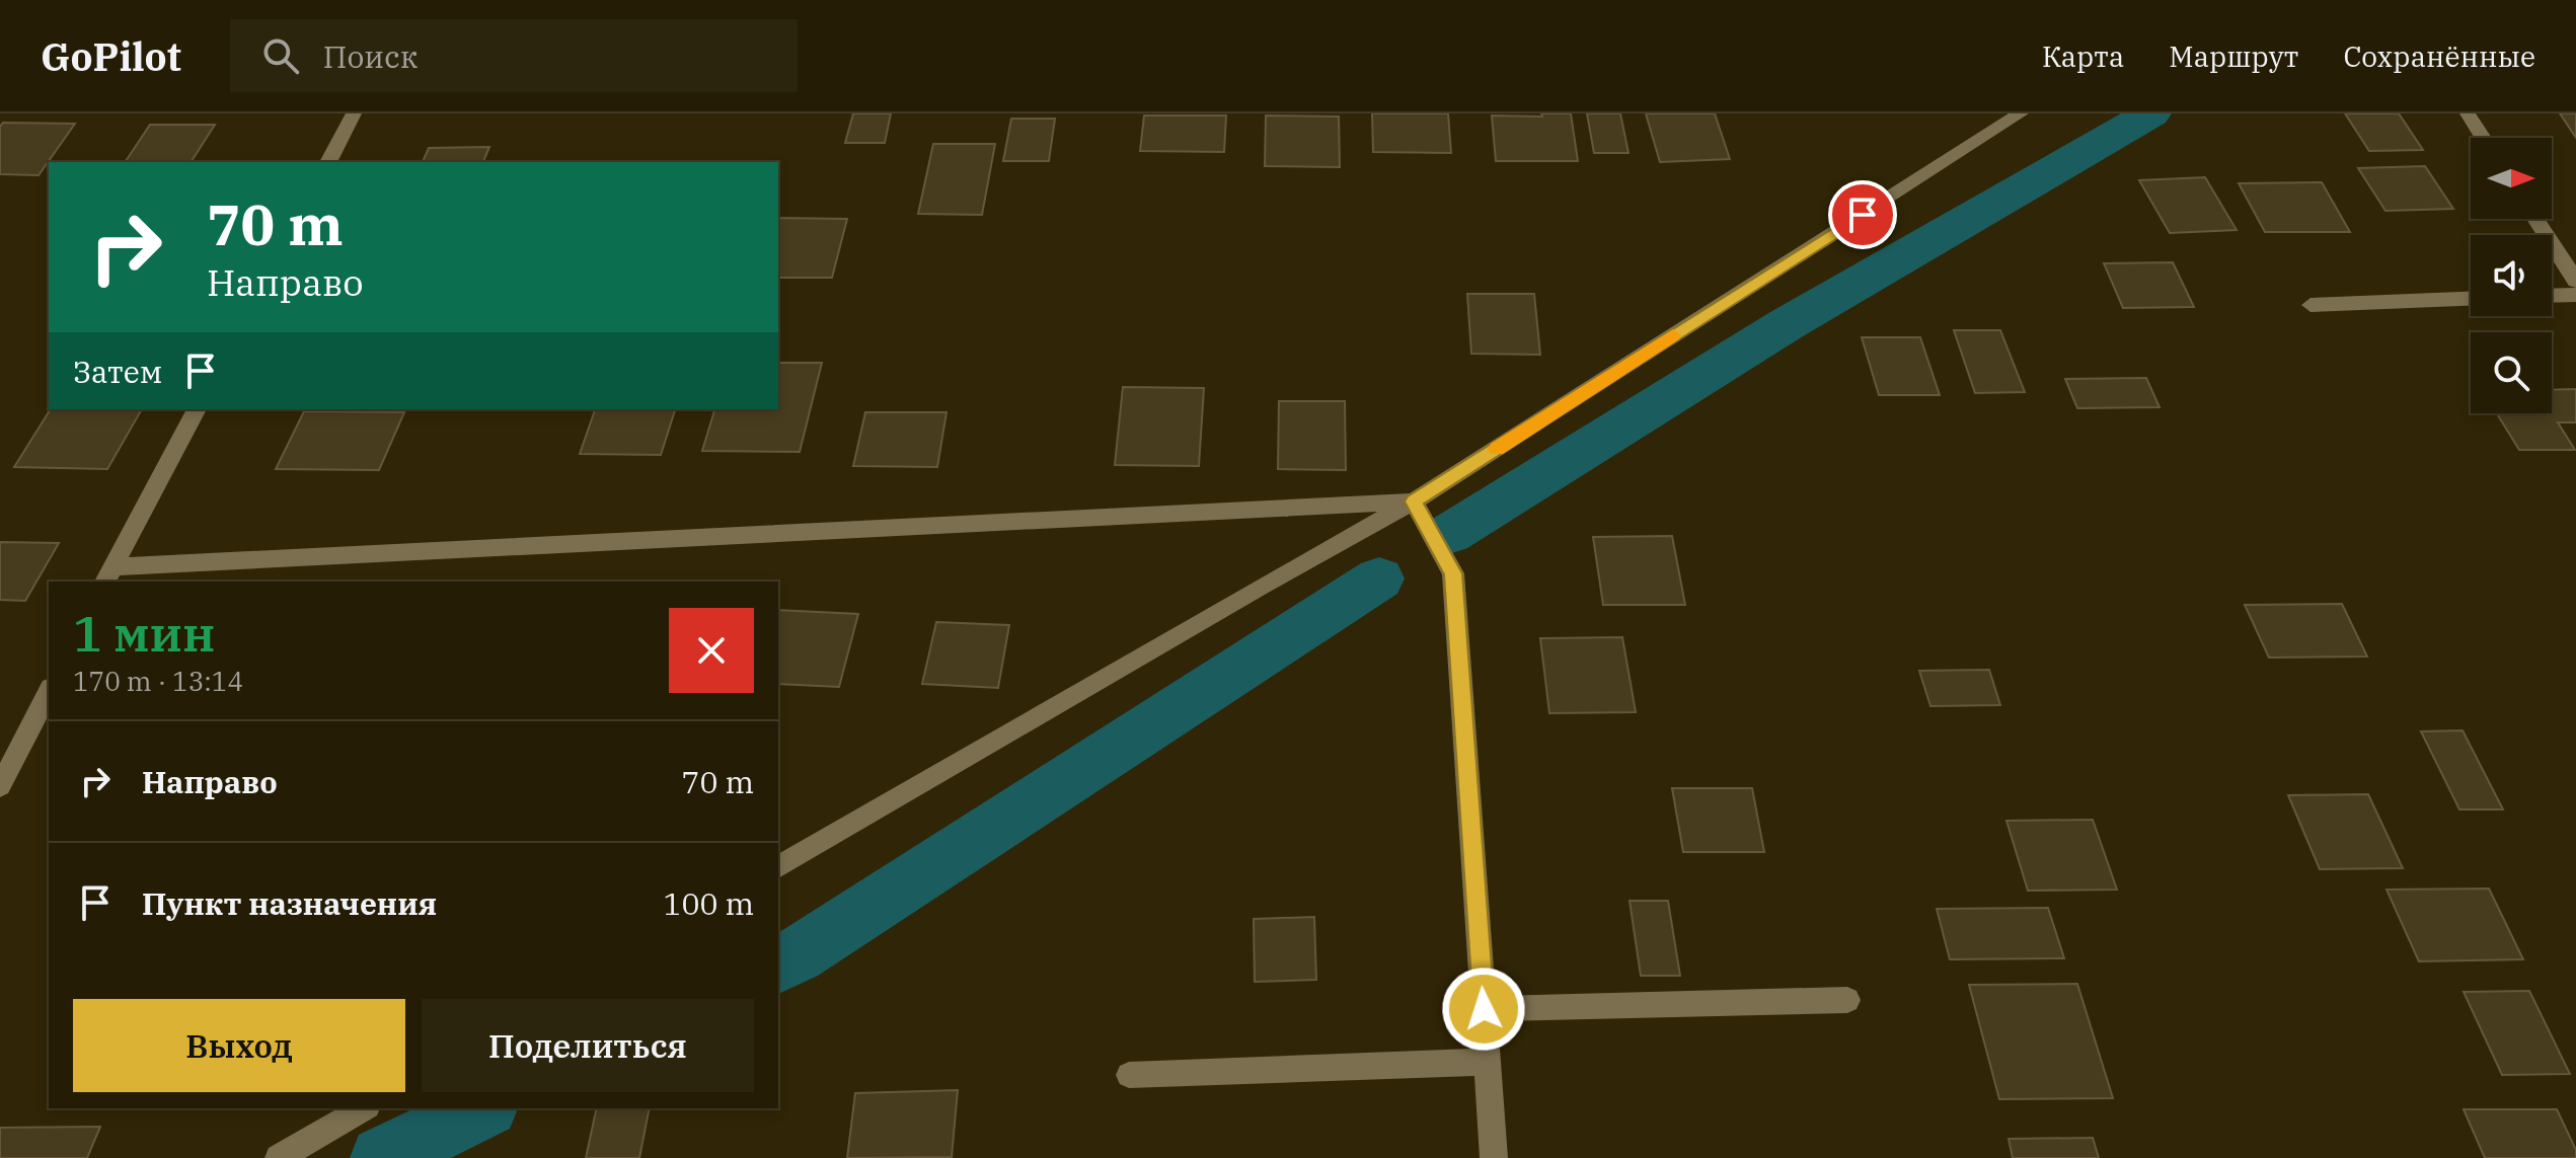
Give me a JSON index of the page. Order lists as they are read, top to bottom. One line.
{"north":"right","page":{"header":"GoPilot","search":"Поиск","nav":["Карта","Маршрут","Сохранённые"],"turn":["70 m","Направо"],"then":"Затем","heading":["1 мин","170 m · 13:14"],"list":[{"name":"Направо","value":"70 m"},{"name":"Пункт назначения","value":"100 m"}],"buttons":["Выход","Поделиться"]}}
